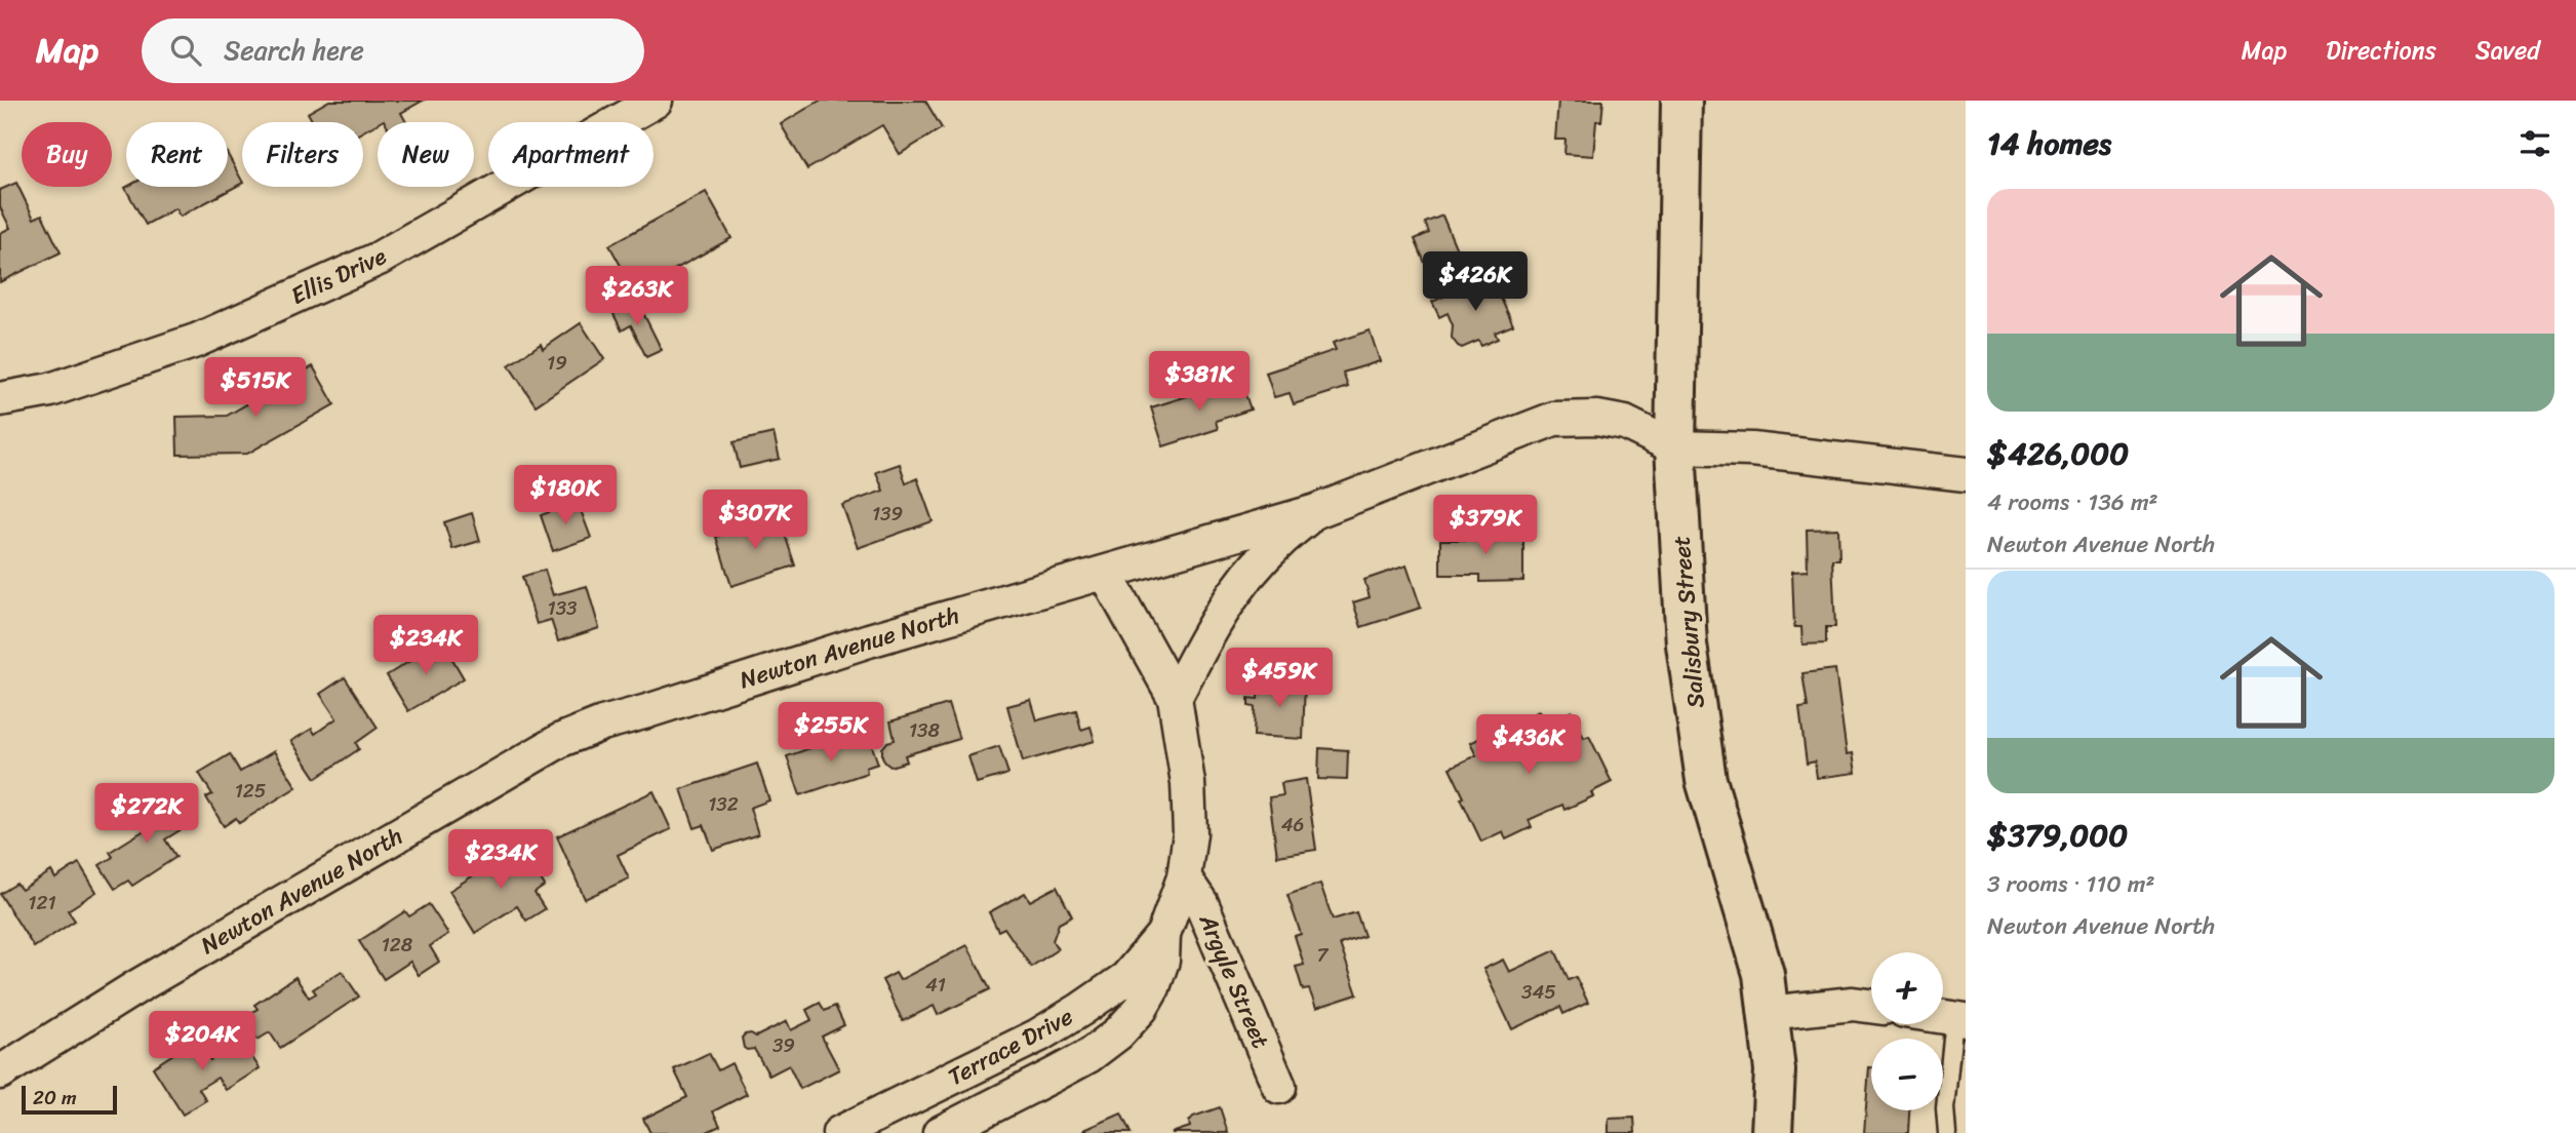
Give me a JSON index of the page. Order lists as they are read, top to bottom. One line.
{"streets":{"main road":["Salisbury Street"],"street":["Ellis Drive","Newton Avenue North","Argyle Street","Terrace Drive"]},"crossings":[["Salisbury Street","Newton Avenue North"],["Newton Avenue North","Terrace Drive"],["Argyle Street","Terrace Drive"]],"house_numbers":["19","139","133","138","125","132","46","121","128","7","41","345","39"],"scale_bar":"20 m","page":{"header":"Map","search":"Search here","nav":["Map","Directions","Saved"],"heading":"14 homes","chip":["Buy","Rent","Filters","New","Apartment"],"list":[{"name":"$426,000","note":"4 rooms · 136 m² · Newton Avenue North"},{"name":"$379,000","note":"3 rooms · 110 m² · Newton Avenue North"}],"price":["$426K","$263K","$381K","$515K","$180K","$307K","$379K","$234K","$459K","$255K","$436K","$272K","$234K","$204K"],"map_buttons":["+","−"],"scale":"20 m"}}
